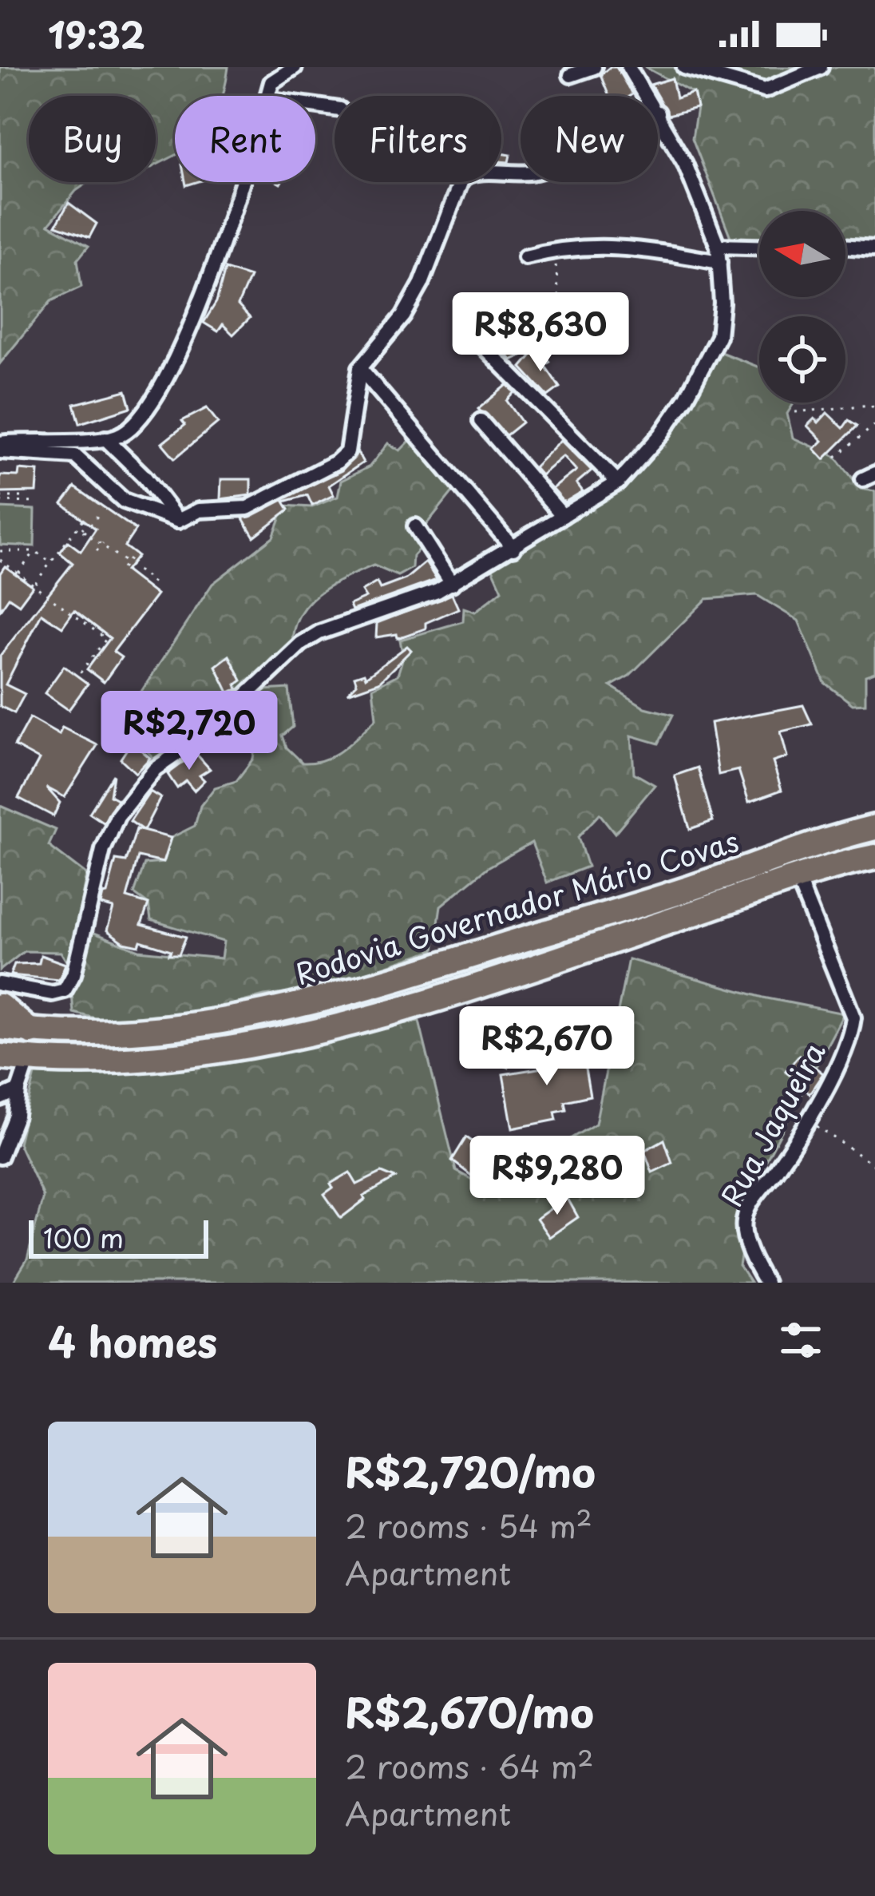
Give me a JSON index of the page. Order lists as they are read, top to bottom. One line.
{"streets":{"highway":["Rodovia Governador Mário Covas"],"street":["Rua Jaqueira"]},"crossings":[["Rodovia Governador Mário Covas","Rua Jaqueira"]],"scale_bar":"100 m","north":"left","page":{"status":"19:32","chip":["Buy","Rent","Filters","New"],"price":["R$8,630","R$2,720","R$2,670","R$9,280"],"scale":"100 m","heading":"4 homes","list":[{"name":"R$2,720/mo","note":"2 rooms · 54 m² · Apartment"},{"name":"R$2,670/mo","note":"2 rooms · 64 m² · Apartment"}]}}
